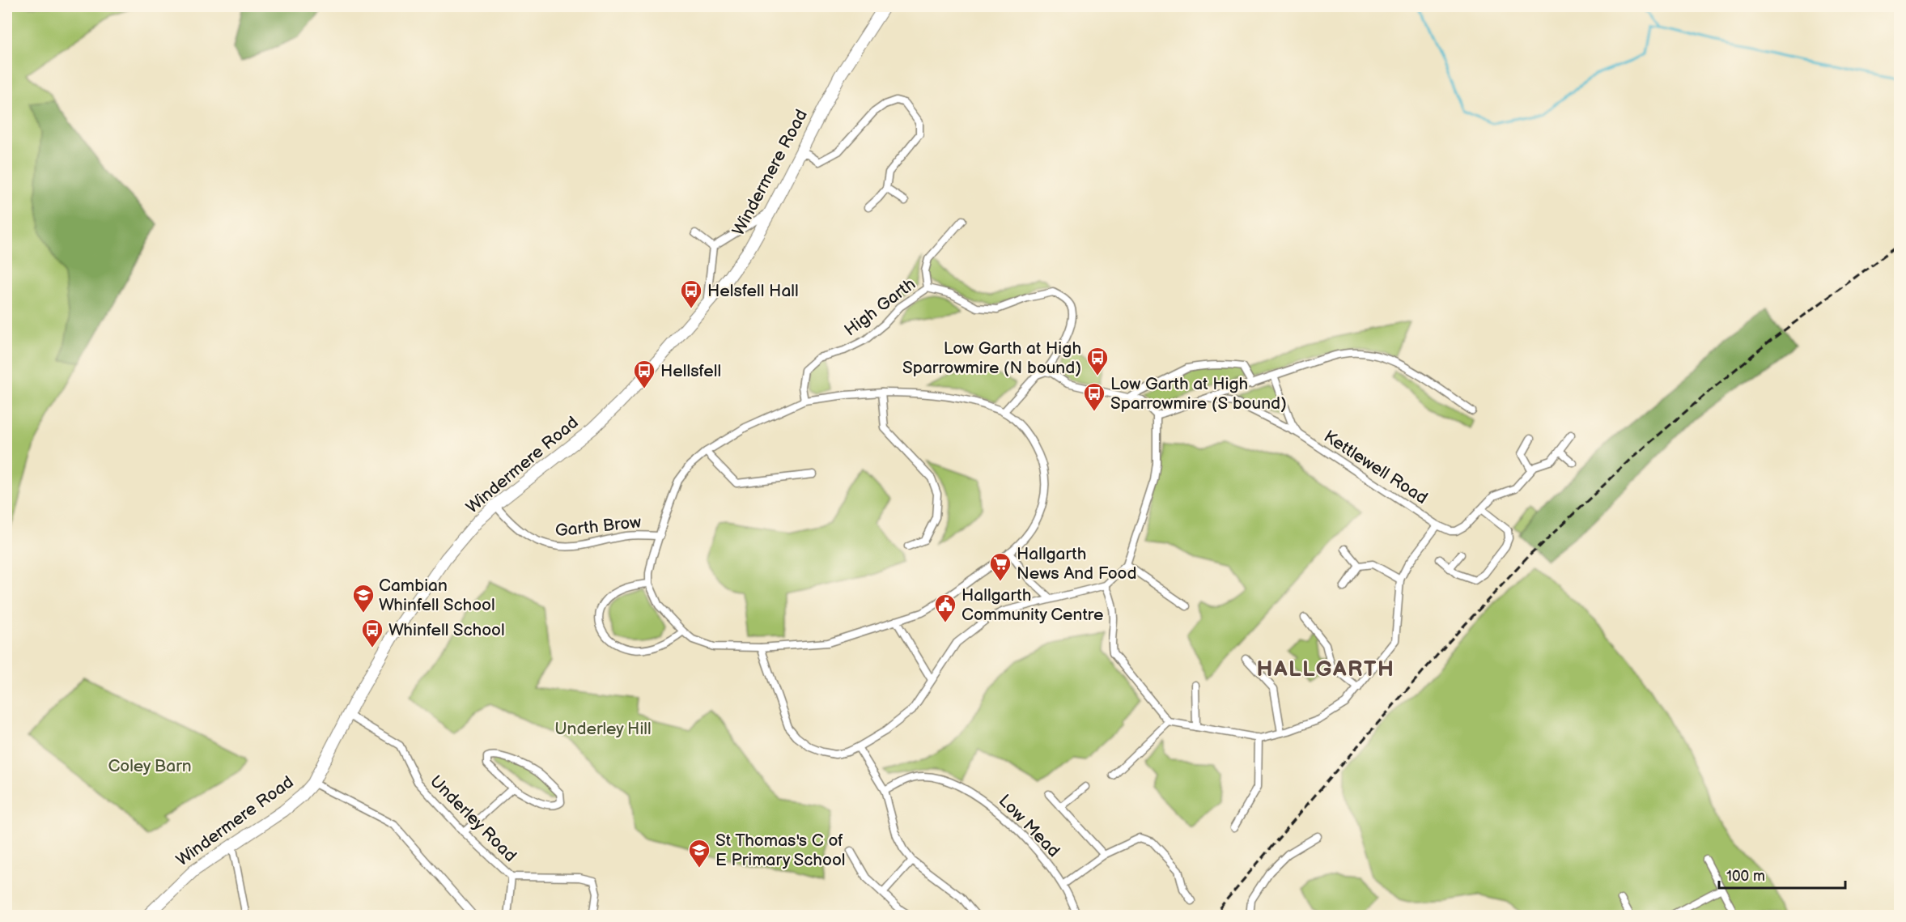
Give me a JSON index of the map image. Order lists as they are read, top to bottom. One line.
{"streets":{"highway":["Windermere Road"],"street":["High Garth","Kettlewell Road","Garth Brow","Underley Road","Low Mead"]},"crossings":[["Windermere Road","Garth Brow"],["Windermere Road","Underley Road"]],"districts":["HALLGARTH"],"parks":["Underley Hill","Coley Barn"],"places":{"bus stop":["Helsfell Hall","Low Garth at High Sparrowmire (N bound)","Hellsfell","Low Garth at High Sparrowmire (S bound)","Whinfell School"],"supermarket":["Hallgarth News And Food"],"school or university":["Cambian Whinfell School","St Thomas's C of E Primary School"],"public building":["Hallgarth Community Centre"]},"scale_bar":"100 m"}
